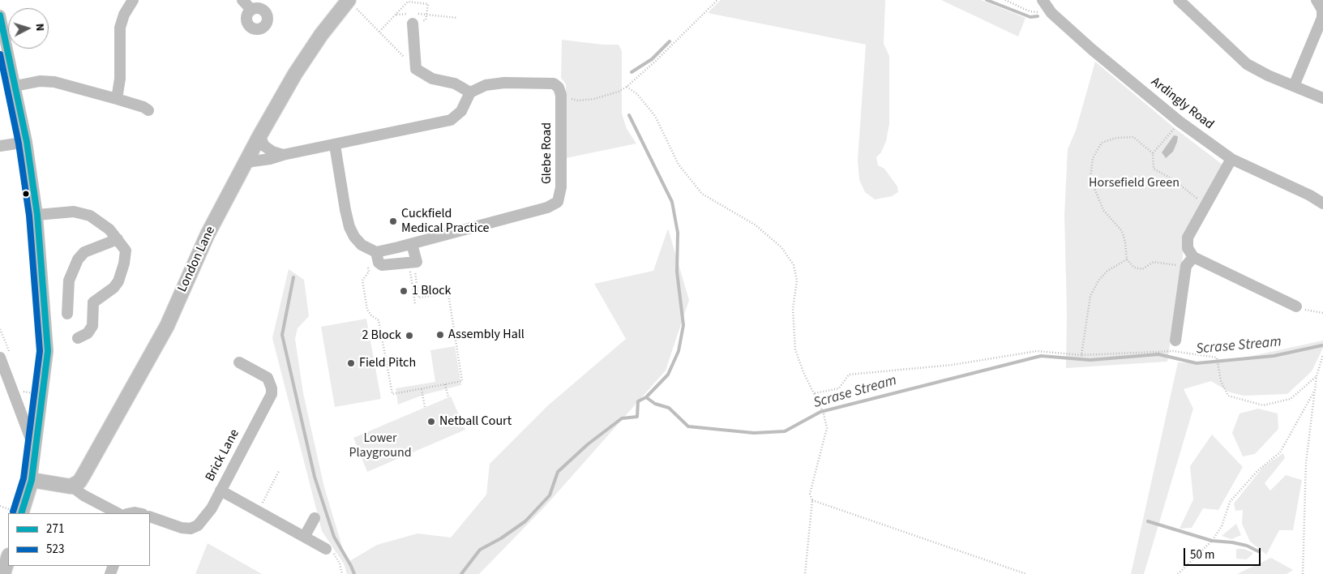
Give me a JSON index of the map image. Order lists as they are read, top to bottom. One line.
{"streets":{"main road":["London Lane"],"street":["Ardingly Road","Glebe Road","Brick Lane"]},"water":["Scrase Stream"],"parks":["Horsefield Green","Lower Playground"],"places":["Cuckfield Medical Practice","1 Block","Assembly Hall","2 Block","Field Pitch","Netball Court"],"lines":["transit line 271","transit line 523"],"legend":["271","523"],"scale_bar":"50 m","north":"right"}
